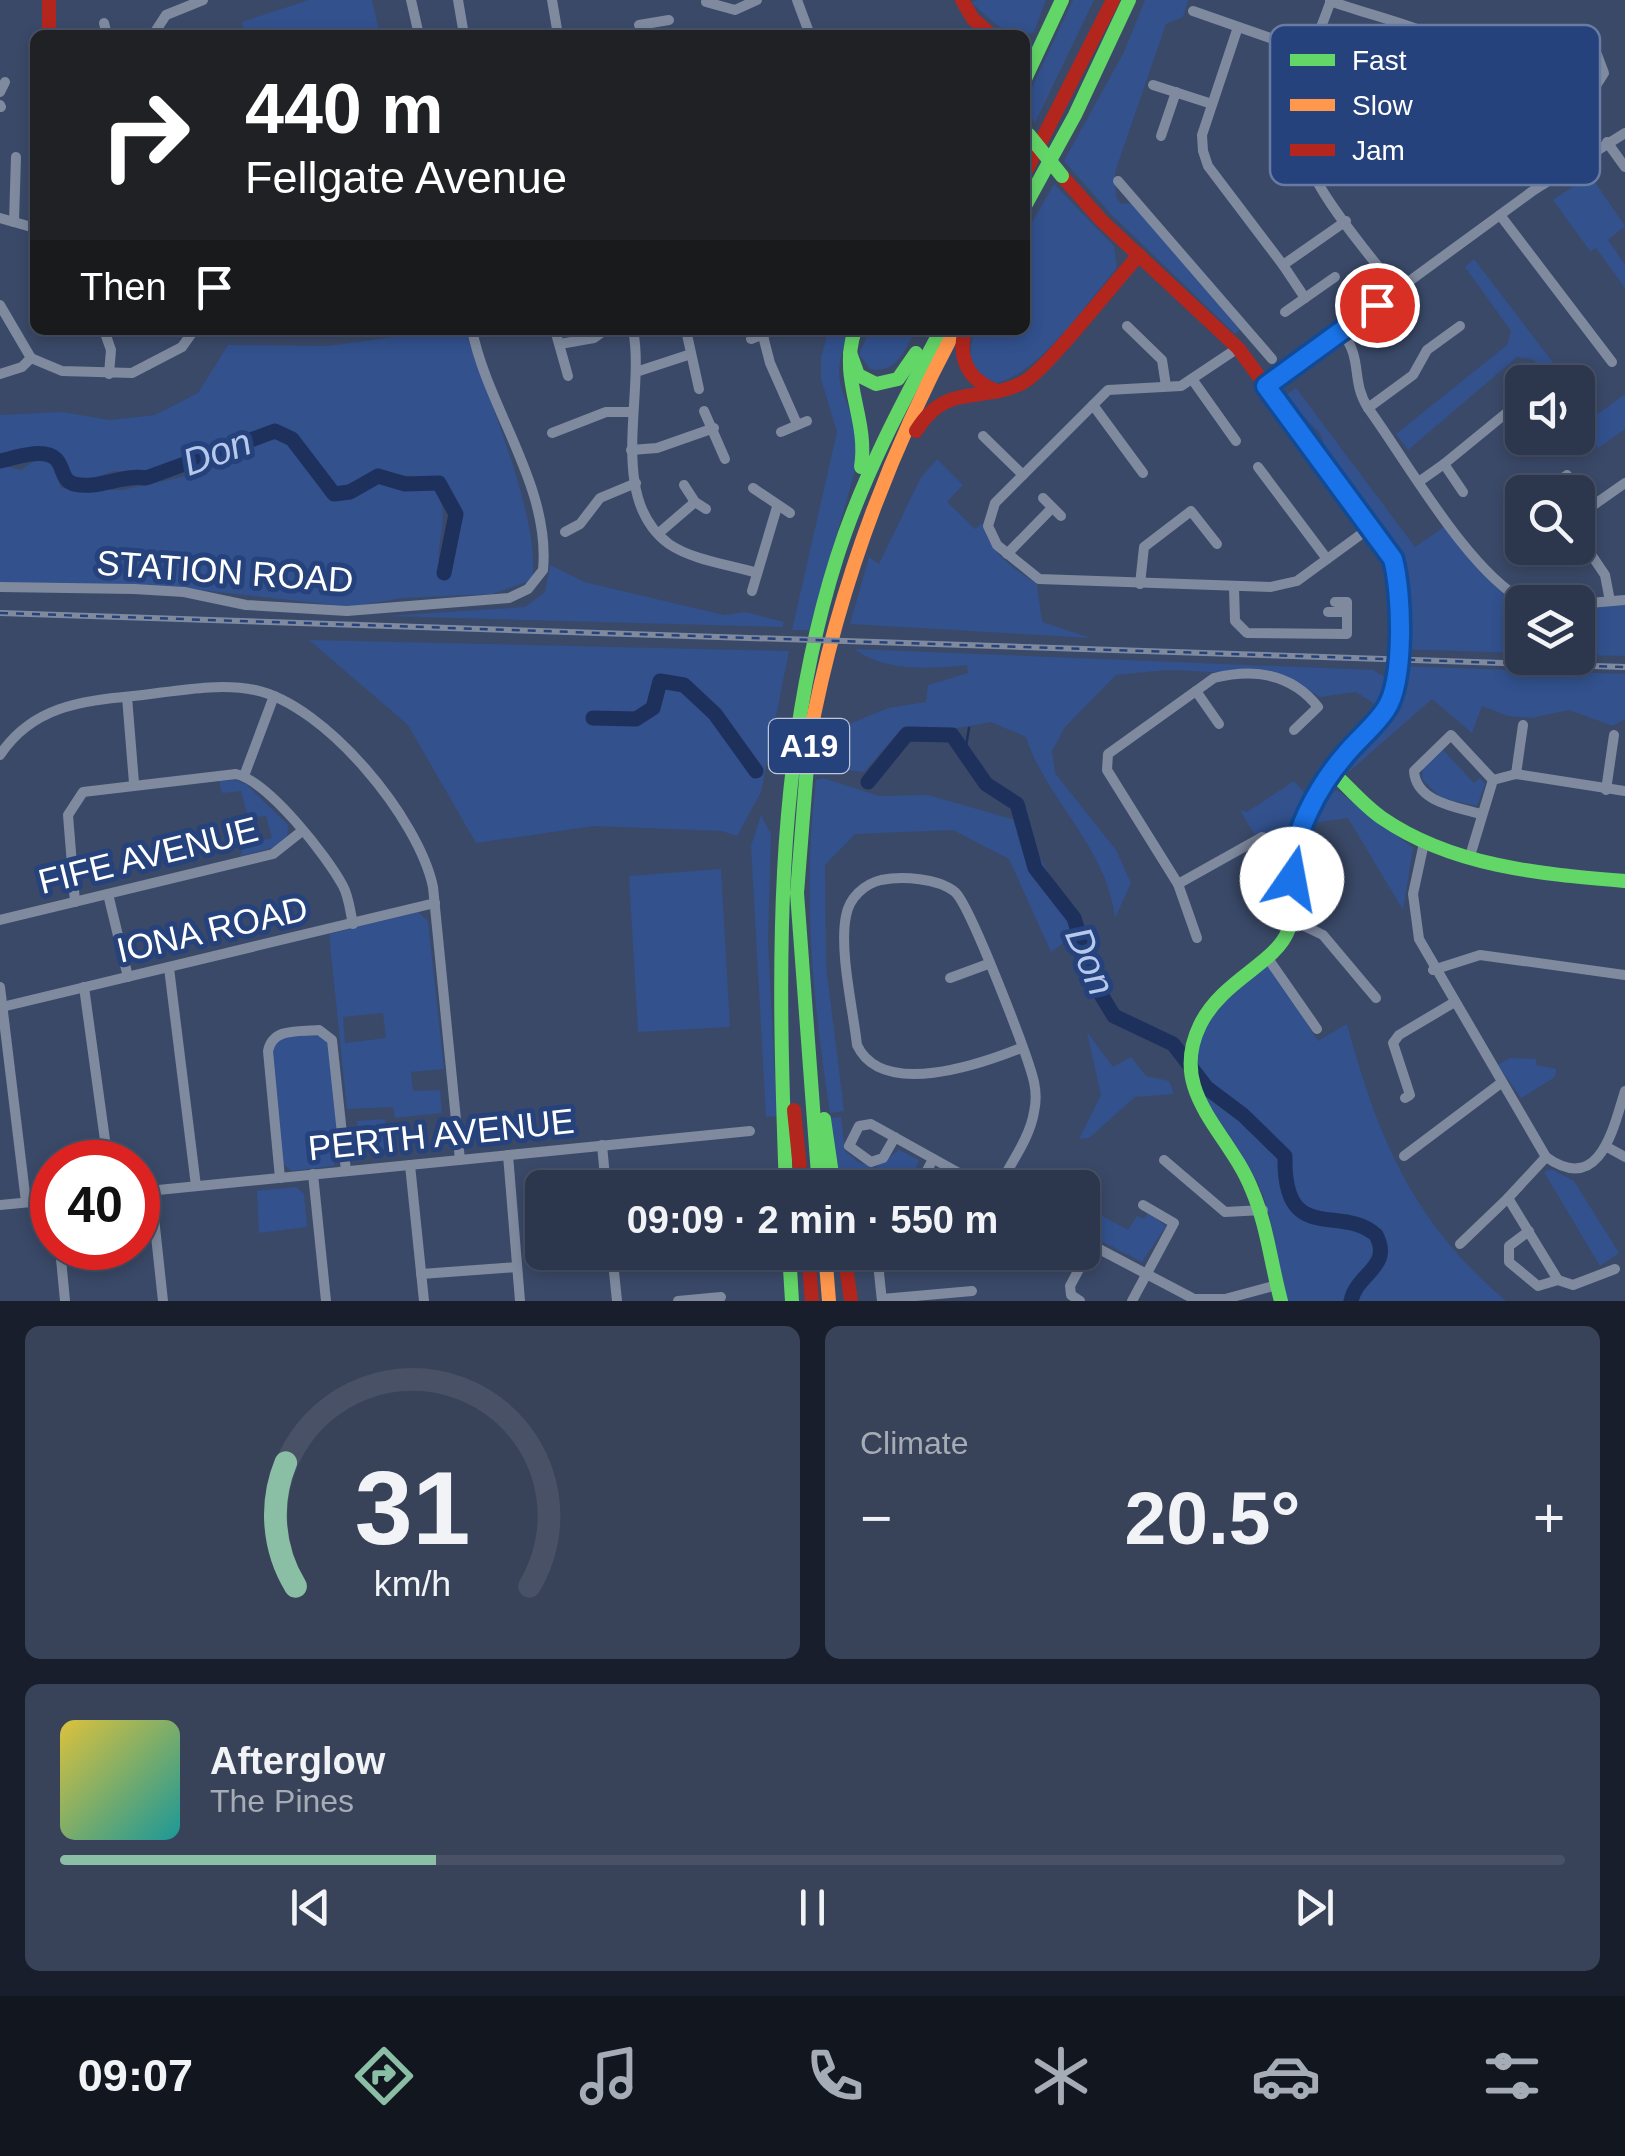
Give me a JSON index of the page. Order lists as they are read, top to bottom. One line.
{"streets":{"main road":["A19"],"street":["STATION ROAD","FIFE AVENUE","IONA ROAD","PERTH AVENUE"]},"water":["Don"],"legend":["Fast","Slow","Jam"],"page":{"turn":["440 m","Fellgate Avenue"],"then":"Then","limit":"40","trip":"09:09 · 2 min · 550 m","tile":"Climate","heat":["−","20.5°","+"],"song":["Afterglow","The Pines"],"tabs":"09:07","gauge":["31","km/h"]}}
